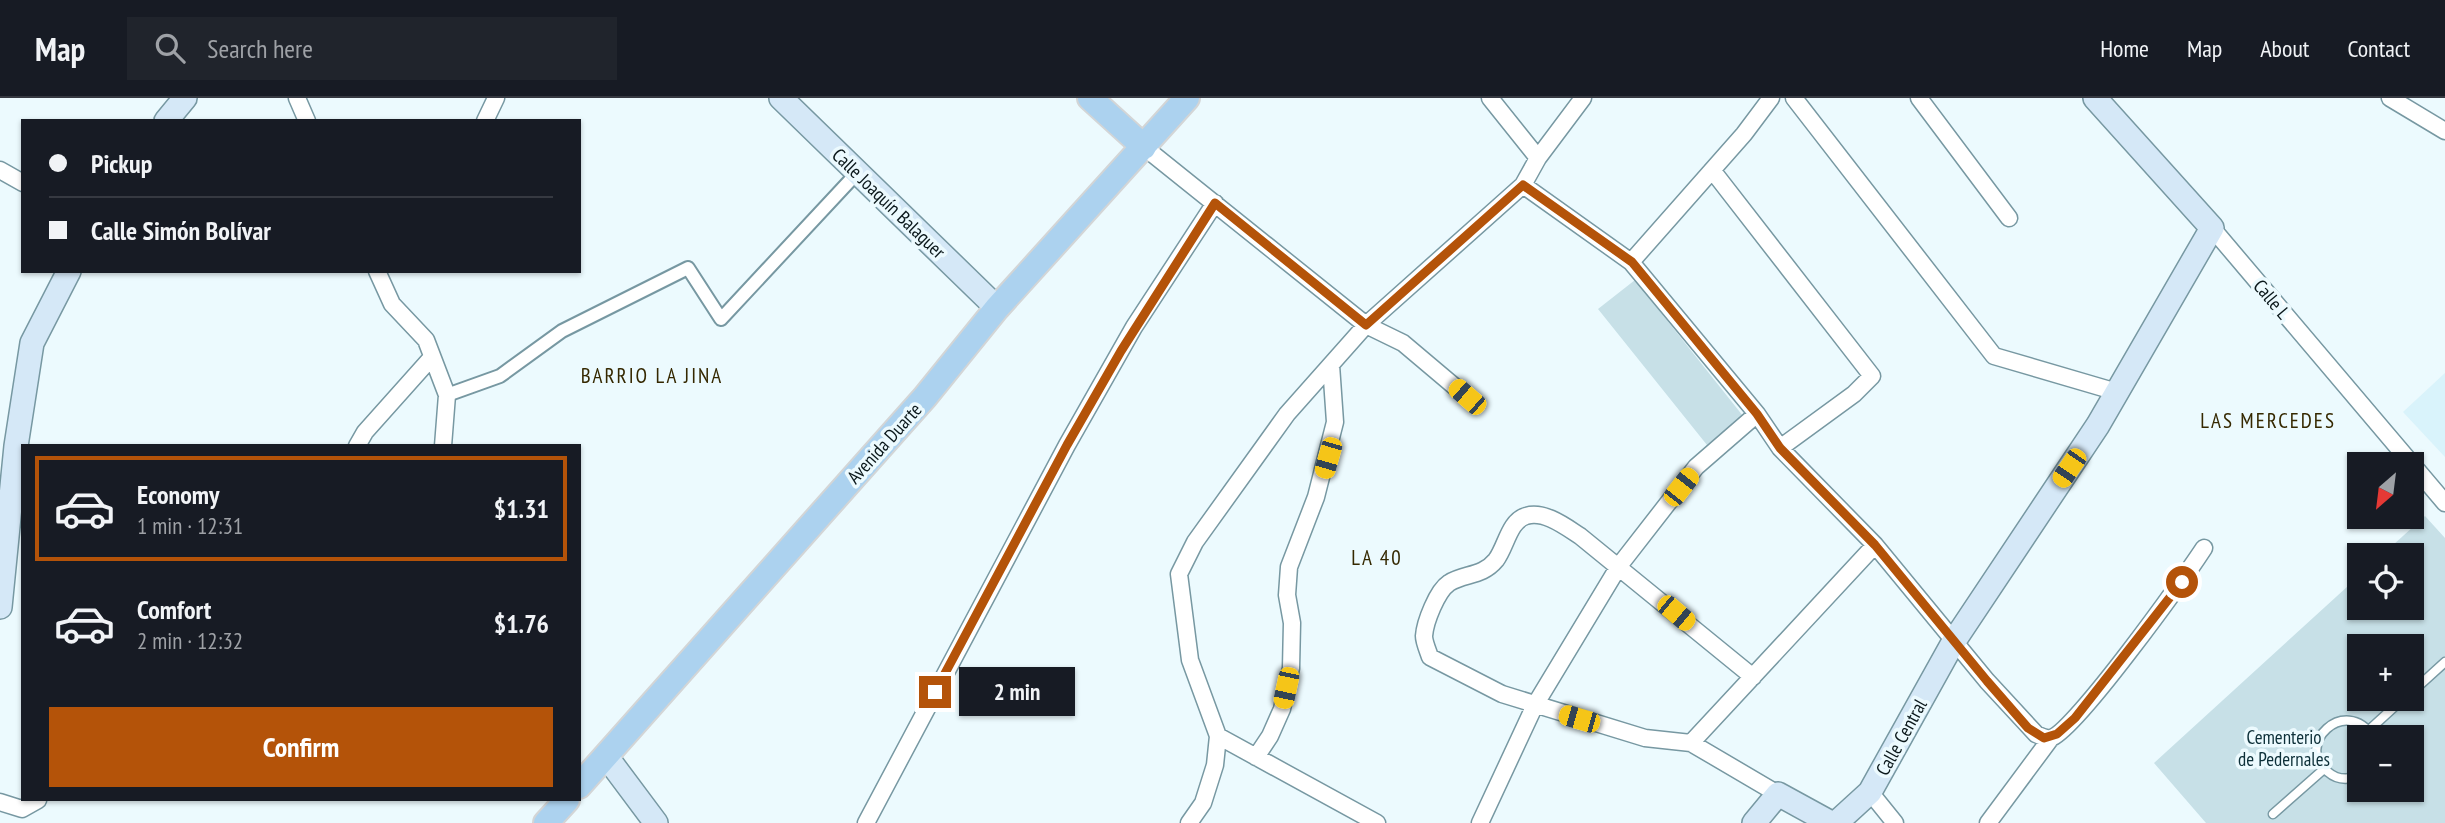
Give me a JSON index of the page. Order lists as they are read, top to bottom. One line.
{"streets":{"main road":["Calle Joaquín Balaguer","Calle L","Avenida Duarte","Calle Central"]},"crossings":[["Calle Joaquín Balaguer","Avenida Duarte"],["Calle L","Calle Central"]],"districts":["BARRIO LA JINA","LAS MERCEDES","LA 40"],"parks":["Cementerio de Pedernales"],"north":"bottom left","page":{"header":"Map","search":"Search here","nav":["Home","Map","About","Contact"],"banner":["Pickup","Calle Simón Bolívar"],"map_buttons":["+","−"],"list":[{"name":"Economy","note":"1 min · 12:31","value":"$1.31"},{"name":"Comfort","note":"2 min · 12:32","value":"$1.76"}],"bubble":"2 min","buttons":"Confirm"}}
